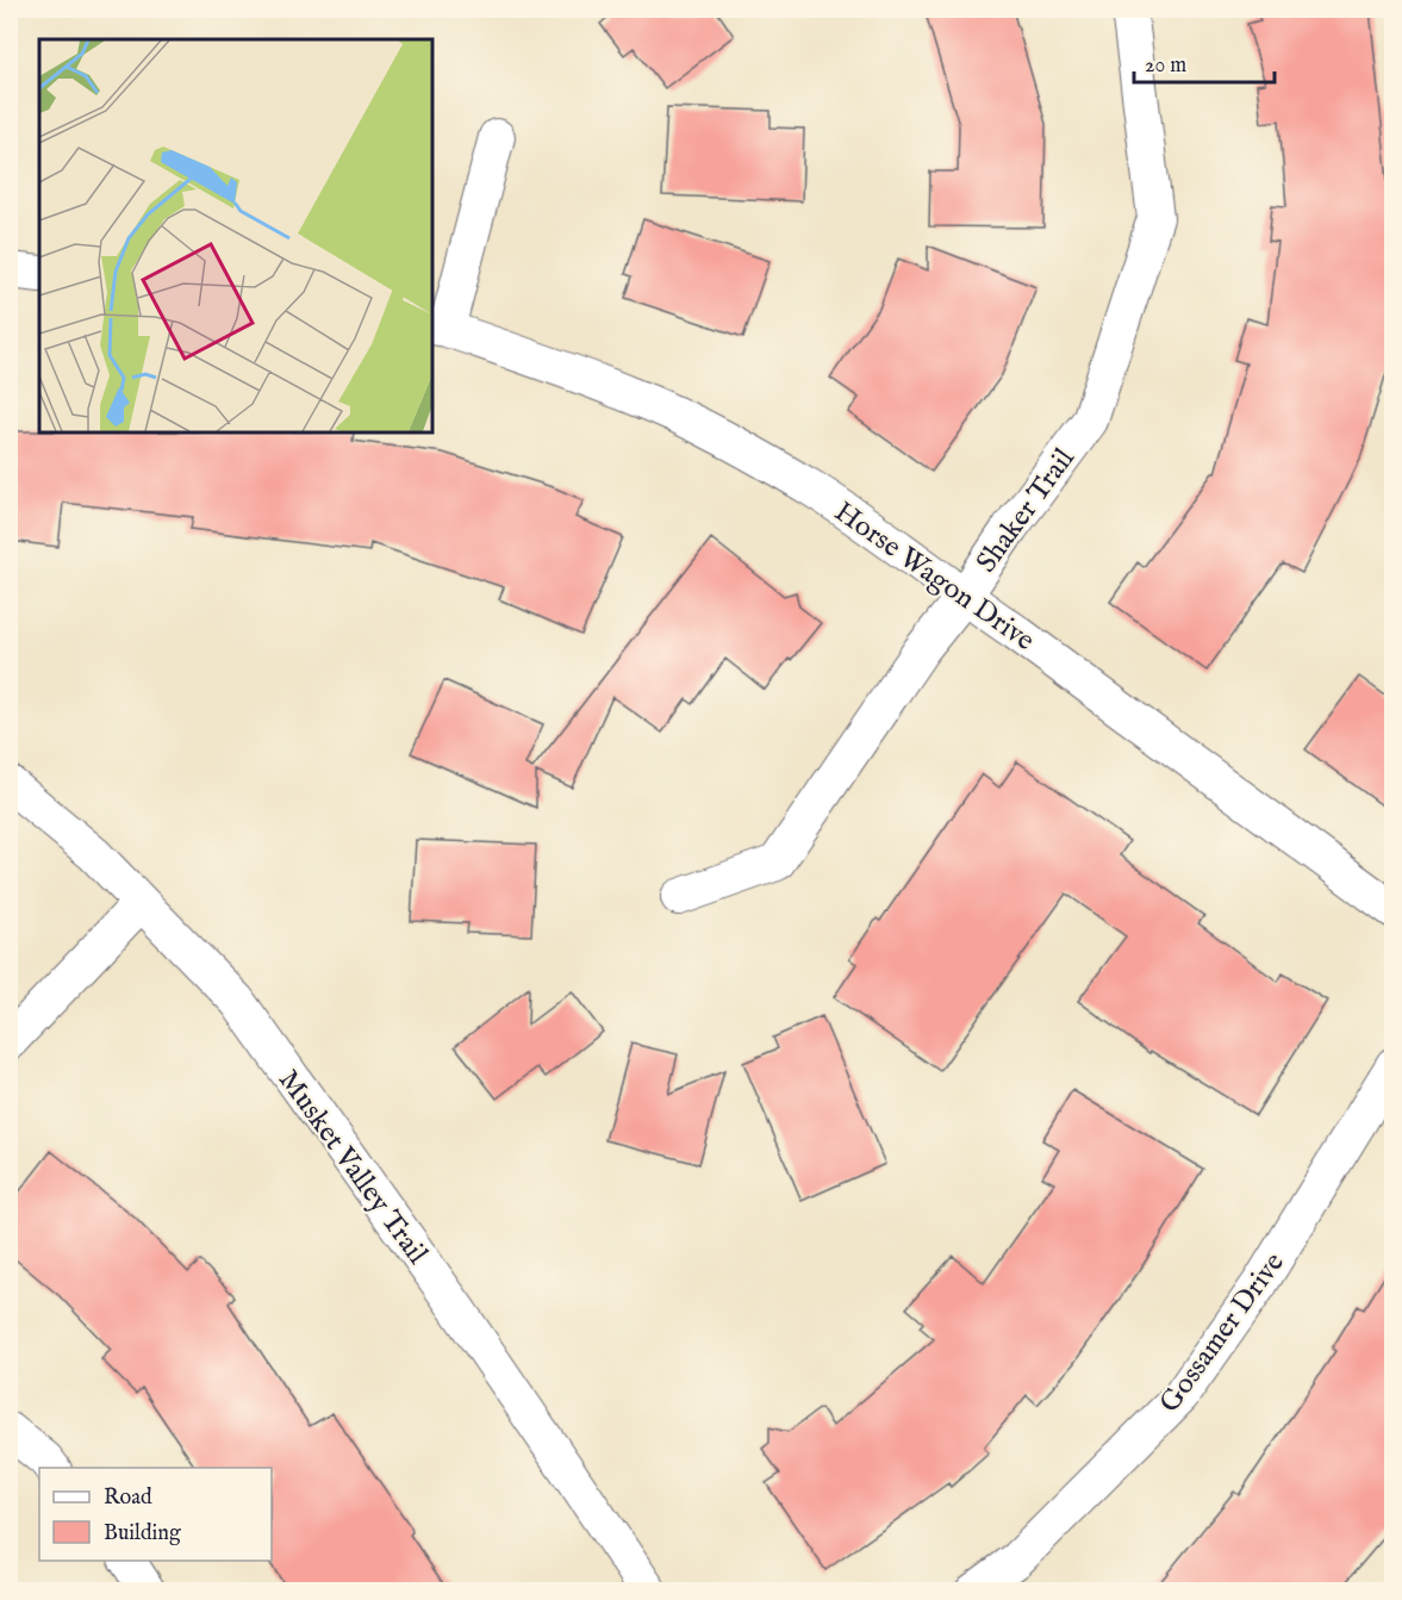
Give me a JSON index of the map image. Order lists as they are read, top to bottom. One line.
{"streets":{"street":["Shaker Trail","Horse Wagon Drive","Musket Valley Trail","Gossamer Drive"]},"crossings":[["Shaker Trail","Horse Wagon Drive"]],"legend":["Road","Building"],"scale_bar":"20 m"}
